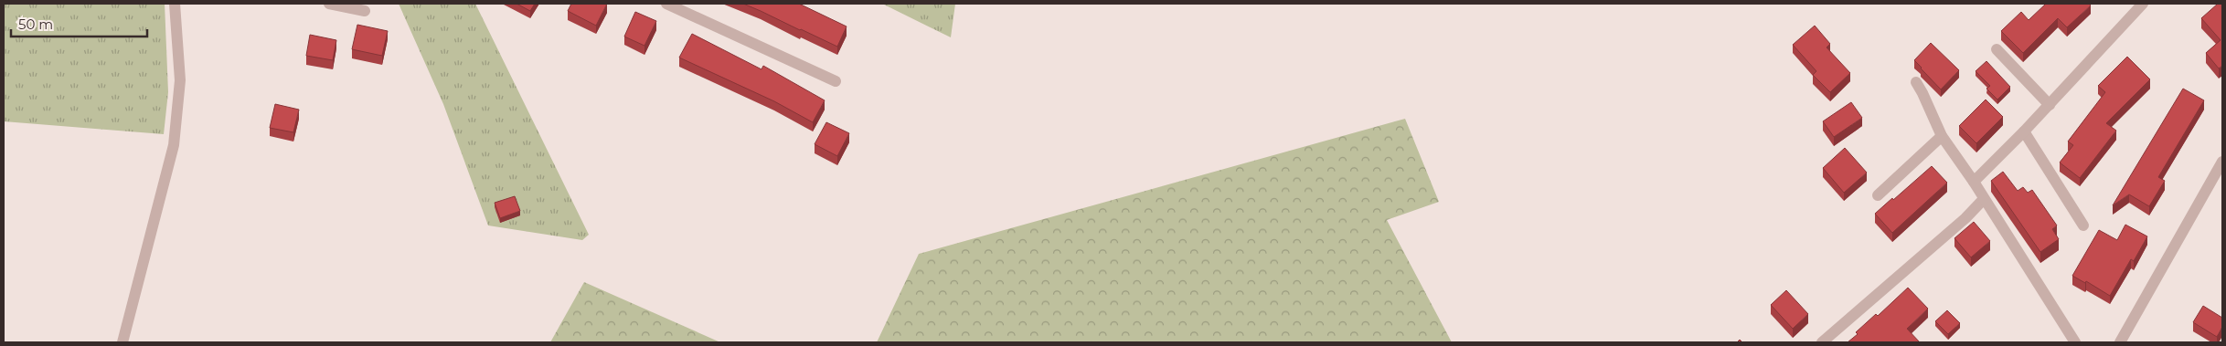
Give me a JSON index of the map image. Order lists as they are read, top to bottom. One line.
{"scale_bar":"50 m"}
